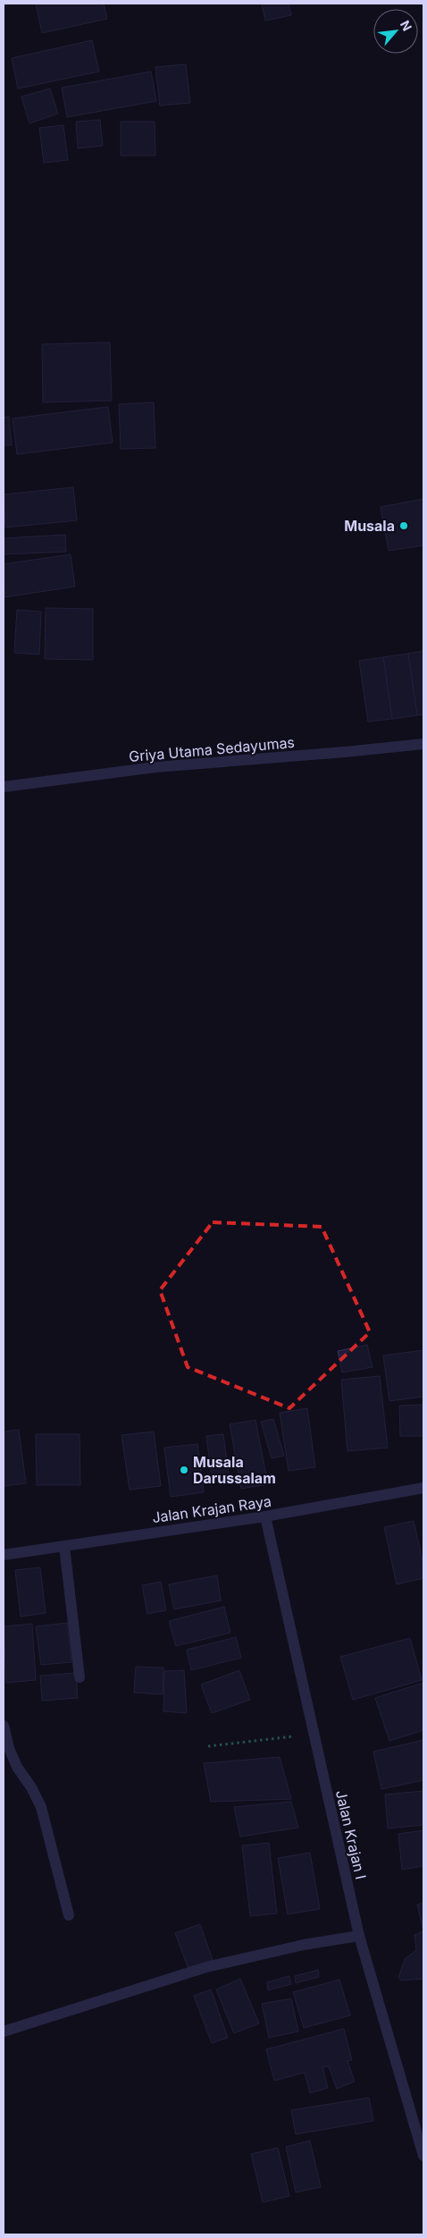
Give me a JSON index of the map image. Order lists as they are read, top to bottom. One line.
{"streets":{"street":["Griya Utama Sedayumas","Jalan Krajan Raya","Jalan Krajan I"]},"crossings":[["Jalan Krajan Raya","Jalan Krajan I"]],"places":["Musala","Musala Darussalam"],"north":"top right"}
